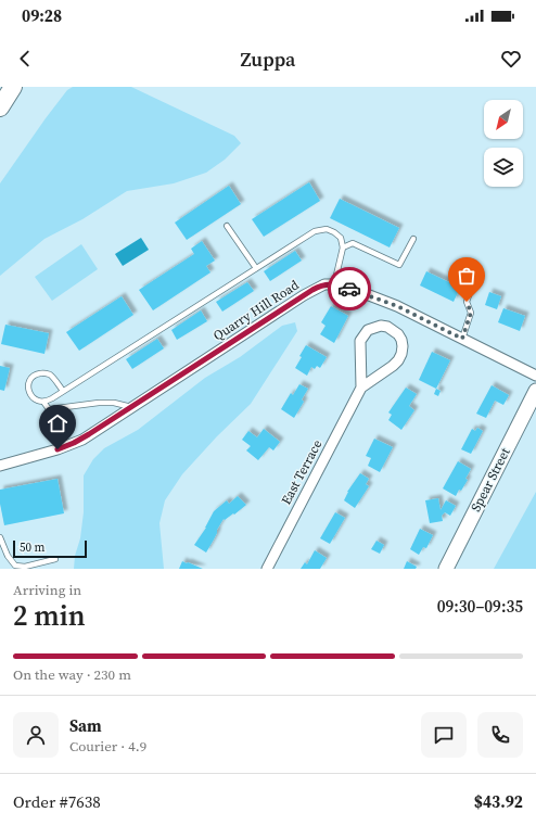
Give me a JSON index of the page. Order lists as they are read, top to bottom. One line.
{"streets":{"main road":["Spear Street"],"street":["Quarry Hill Road","East Terrace"]},"scale_bar":"50 m","north":"bottom left","page":{"status":"09:28","header":"Zuppa","scale":"50 m","heading":["2 min","Arriving in","09:30–09:35"],"panel":["Sam","Courier · 4.9","Order #7638","$43.92"],"bar":"On the way · 230 m"}}
